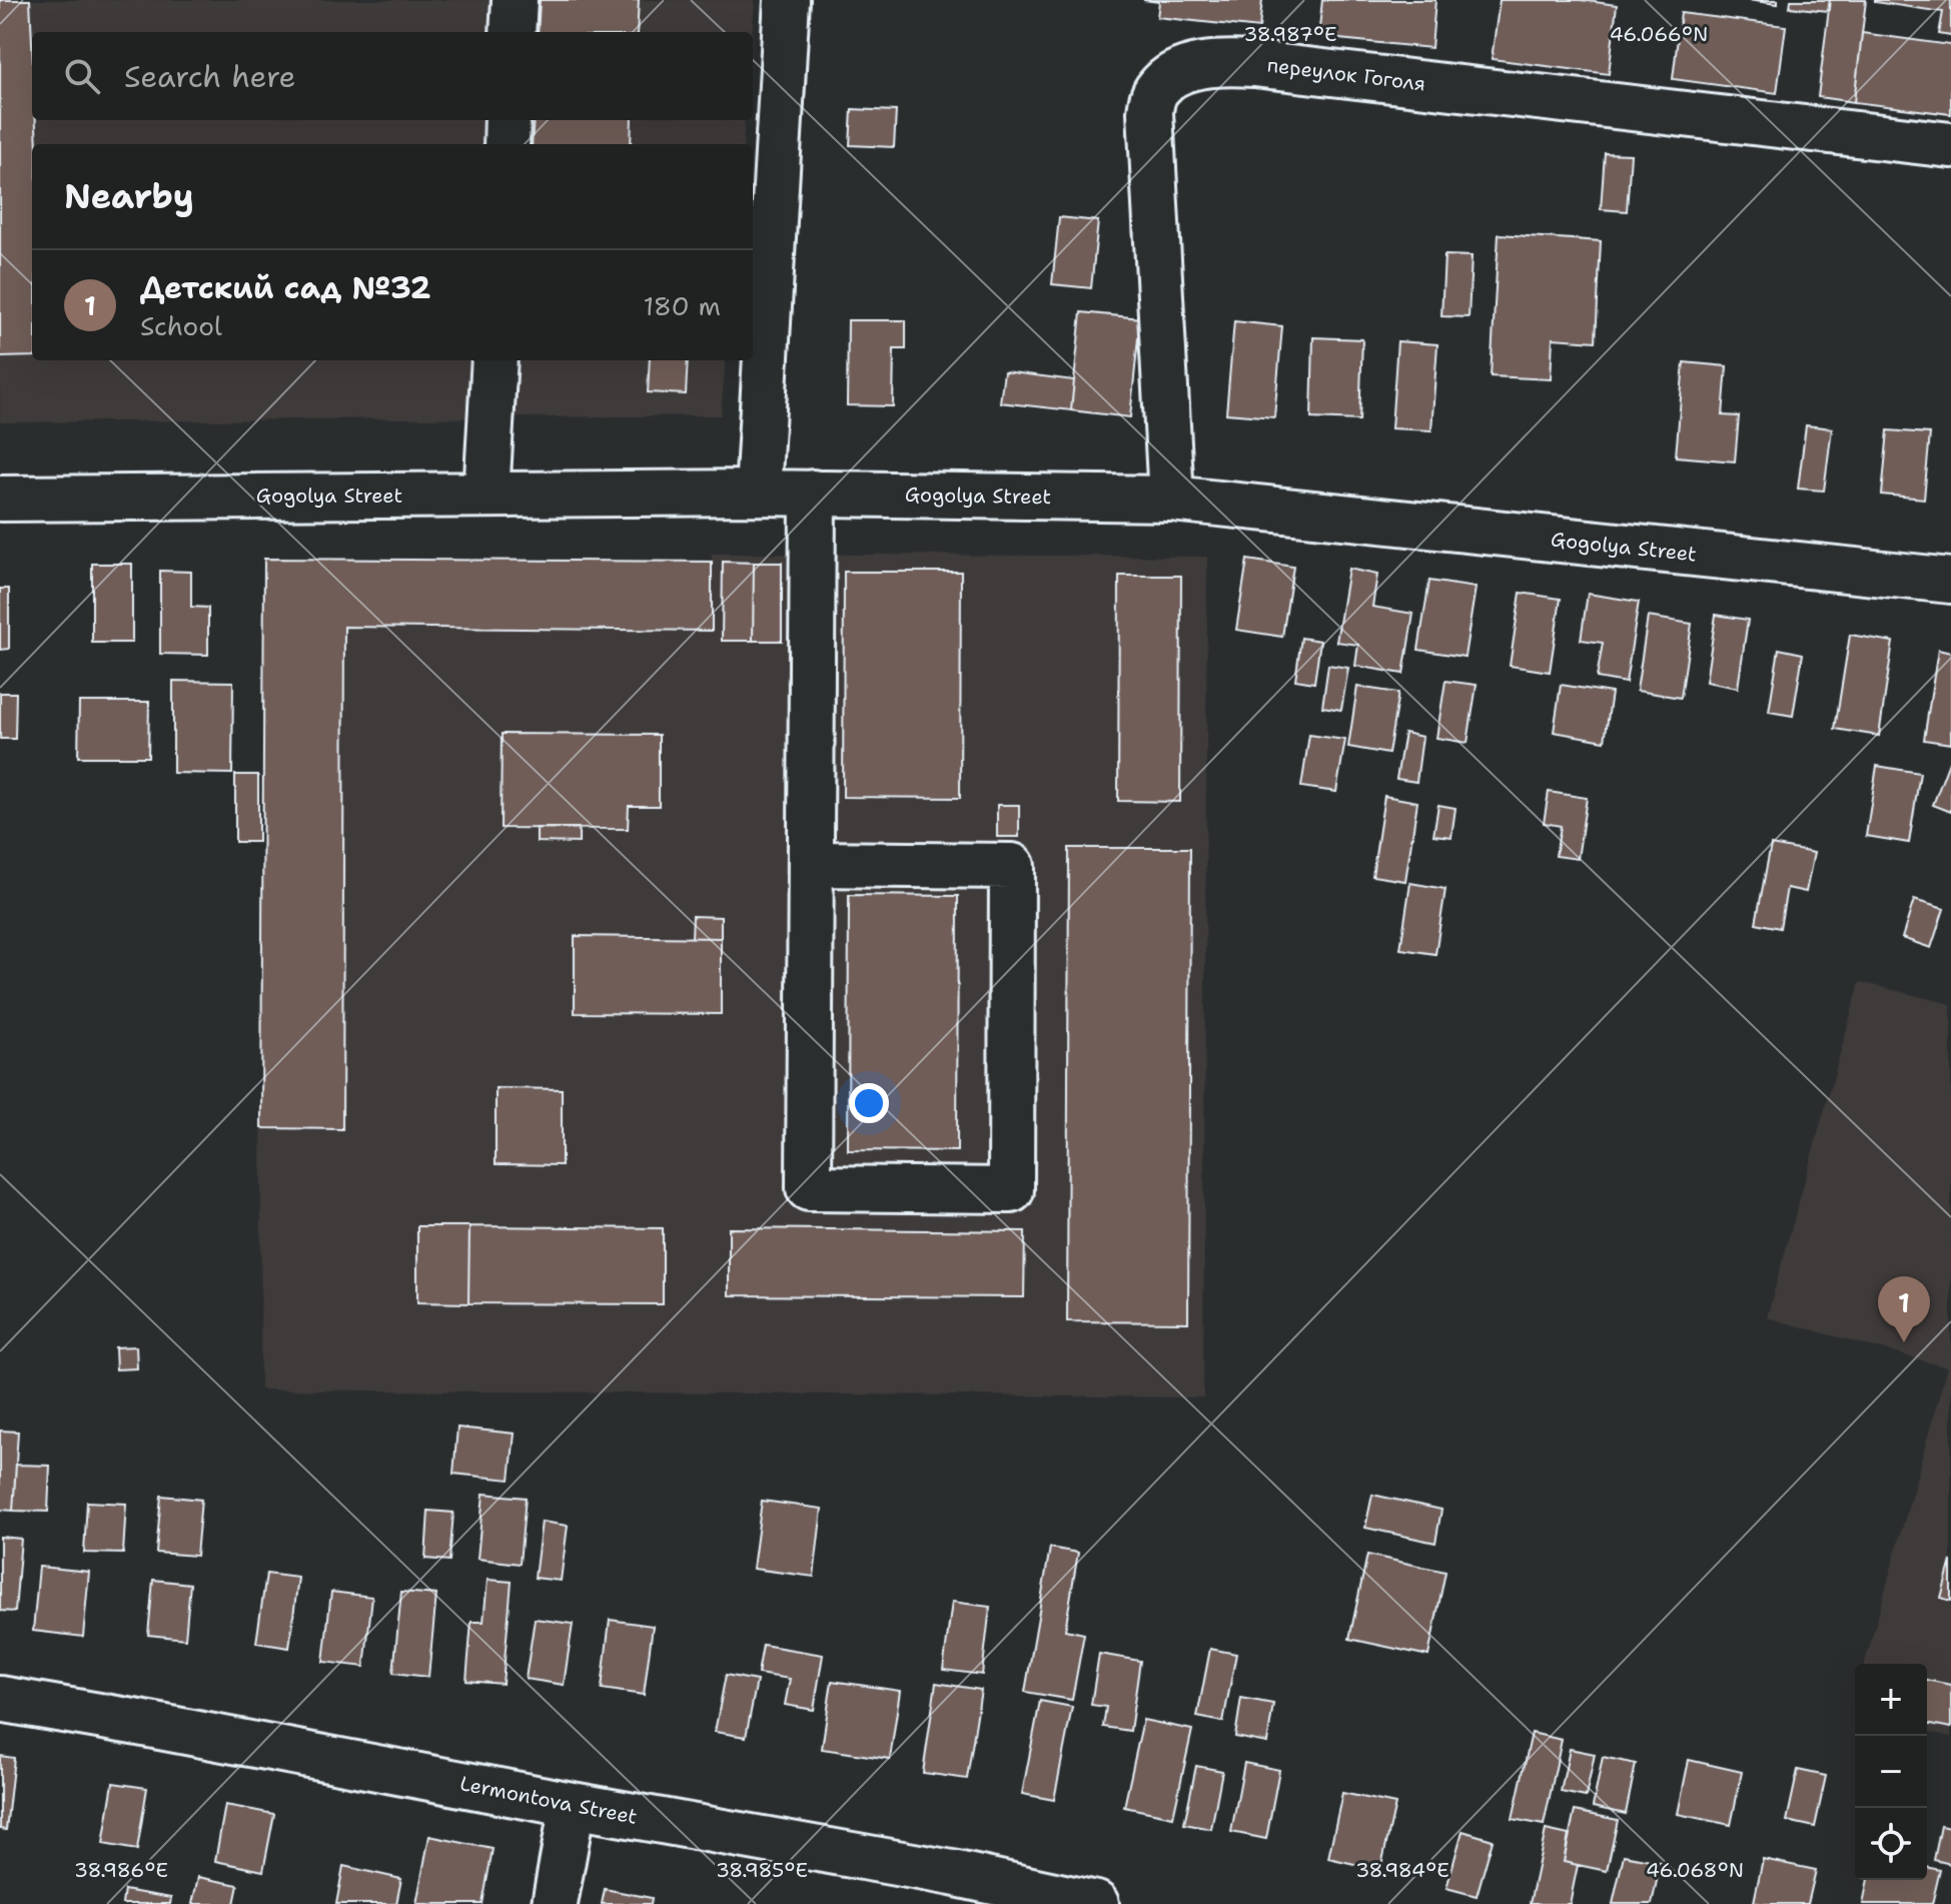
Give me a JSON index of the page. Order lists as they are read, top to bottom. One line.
{"streets":{"street":["переулок Гоголя","Gogolya Street","Lermontova Street"]},"crossings":[["переулок Гоголя","Gogolya Street"]],"page":{"search":"Search here","heading":"Nearby","list":[{"mark":"1","name":"Детский сад №32","note":"School","value":"180 m"}],"pins":"1","map_buttons":["+","−"]},"coordinates":["46.066°N","38.987°E","38.986°E","38.985°E","38.984°E","46.068°N"]}
